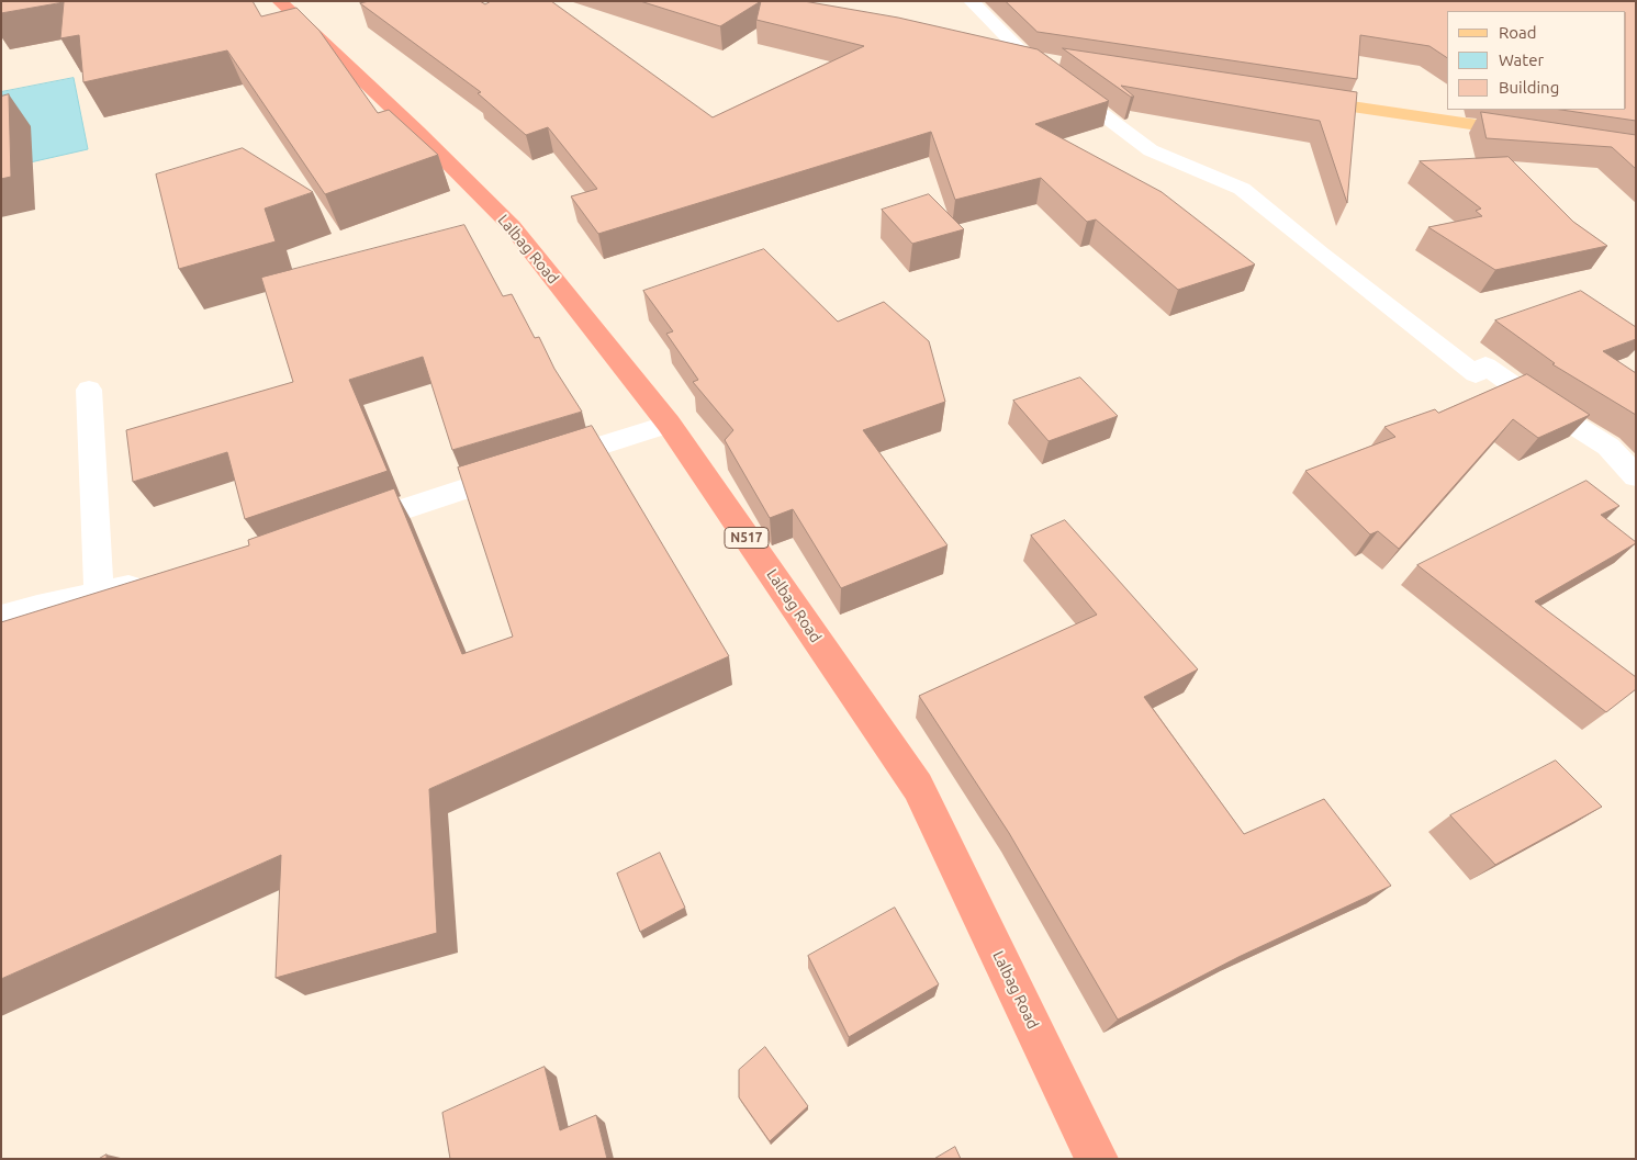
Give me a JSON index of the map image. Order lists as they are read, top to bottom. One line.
{"streets":{"highway":["Lalbag Road","N517"]},"legend":["Road","Water","Building"]}
